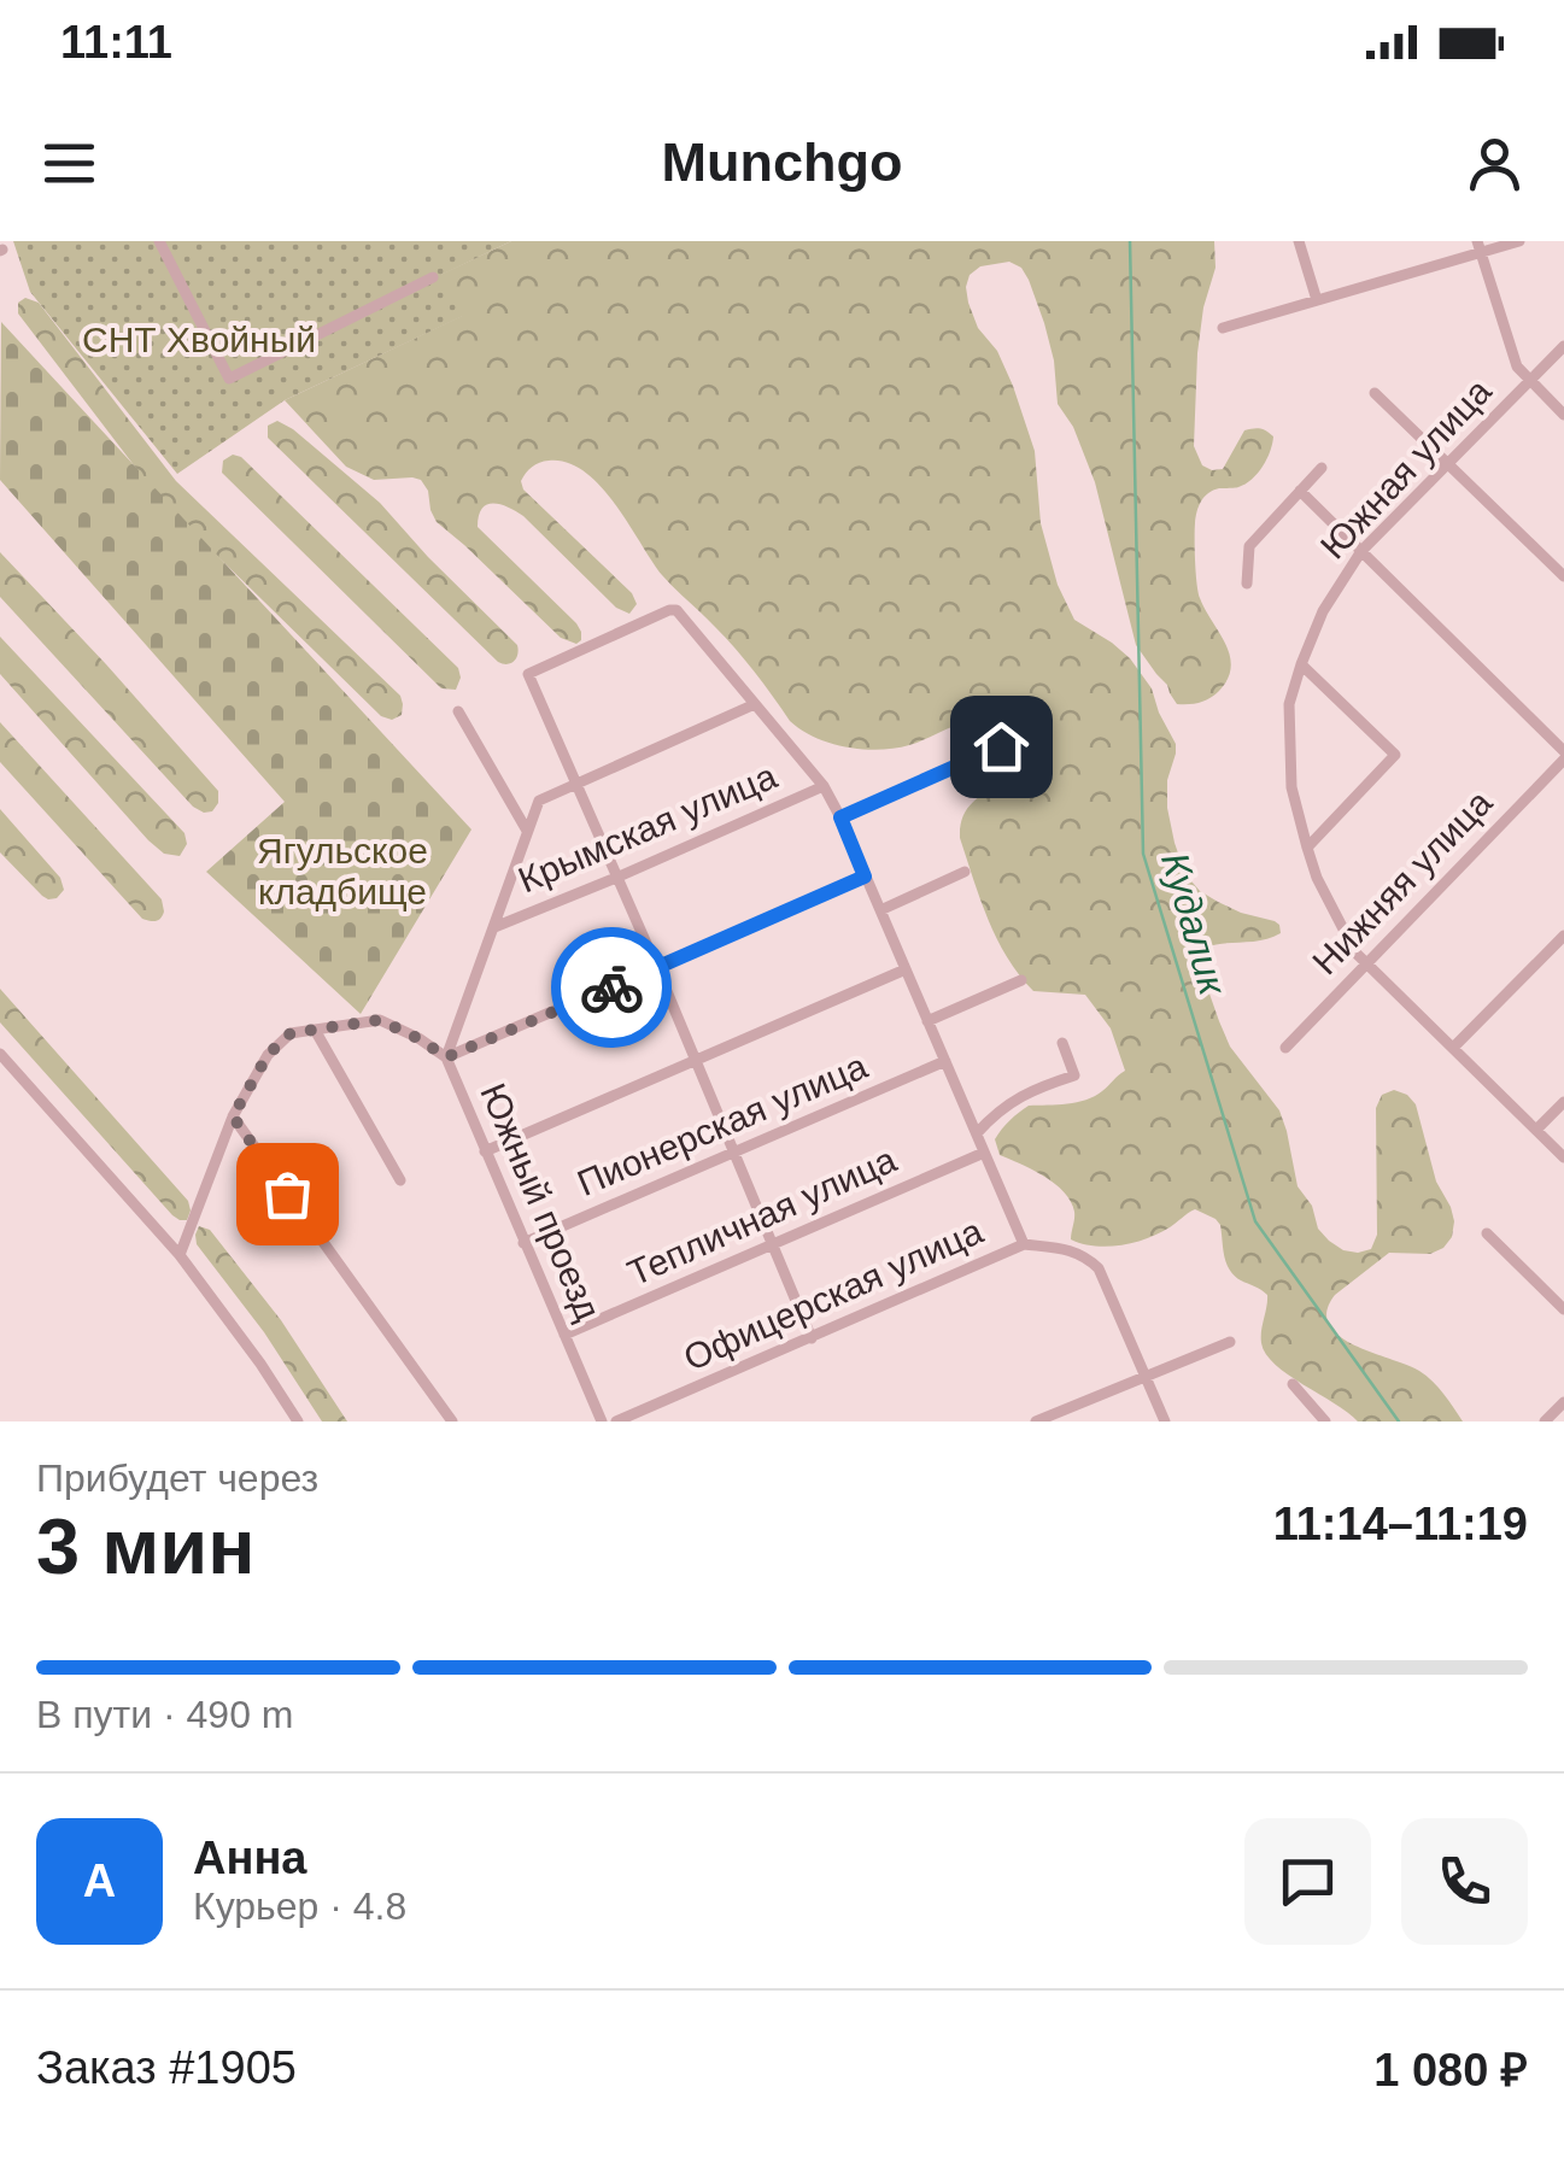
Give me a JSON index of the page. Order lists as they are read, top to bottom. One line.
{"streets":{"street":["Южная улица","Крымская улица","Нижняя улица","Пионерская улица","Южный проезд","Тепличная улица","Офицерская улица"]},"crossings":[["Южная улица","Нижняя улица"],["Крымская улица","Южный проезд"],["Пионерская улица","Южный проезд"],["Южный проезд","Тепличная улица"]],"water":["Кудалик"],"parks":["СНТ Хвойный","Ягульское кладбище"],"page":{"status":"11:11","header":"Munchgo","heading":["3 мин","Прибудет через","11:14–11:19"],"panel":["Анна","Курьер · 4.8","Заказ #1905","1 080 ₽"],"bar":"В пути · 490 m","round":"А"}}
